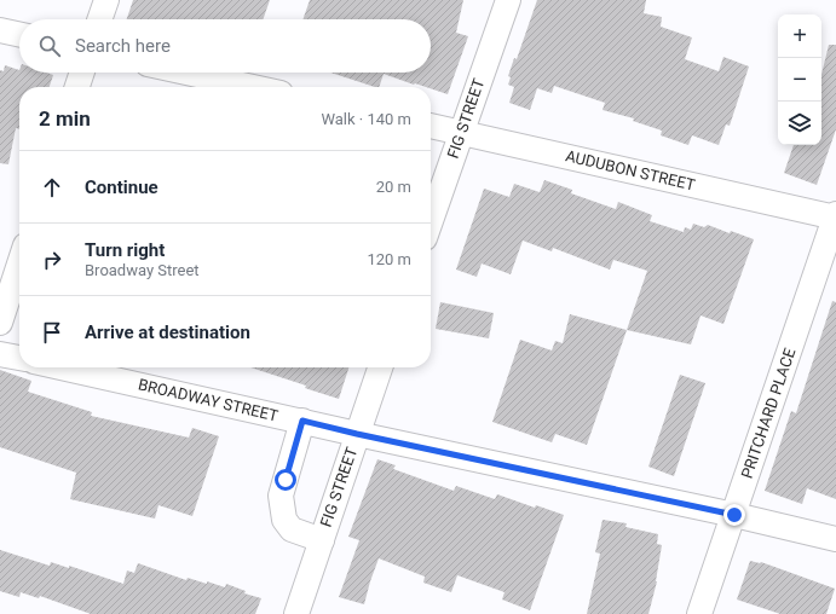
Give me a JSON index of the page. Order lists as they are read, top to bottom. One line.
{"streets":{"street":["FIG STREET","AUDUBON STREET","BROADWAY STREET","PRITCHARD PLACE"]},"crossings":[["FIG STREET","AUDUBON STREET"],["FIG STREET","BROADWAY STREET"],["AUDUBON STREET","PRITCHARD PLACE"],["BROADWAY STREET","PRITCHARD PLACE"]],"page":{"map_buttons":["+","−"],"search":"Search here","heading":["2 min","Walk · 140 m"],"list":[["Continue","20 m"],["Turn right","Broadway Street","120 m"],"Arrive at destination"]}}
